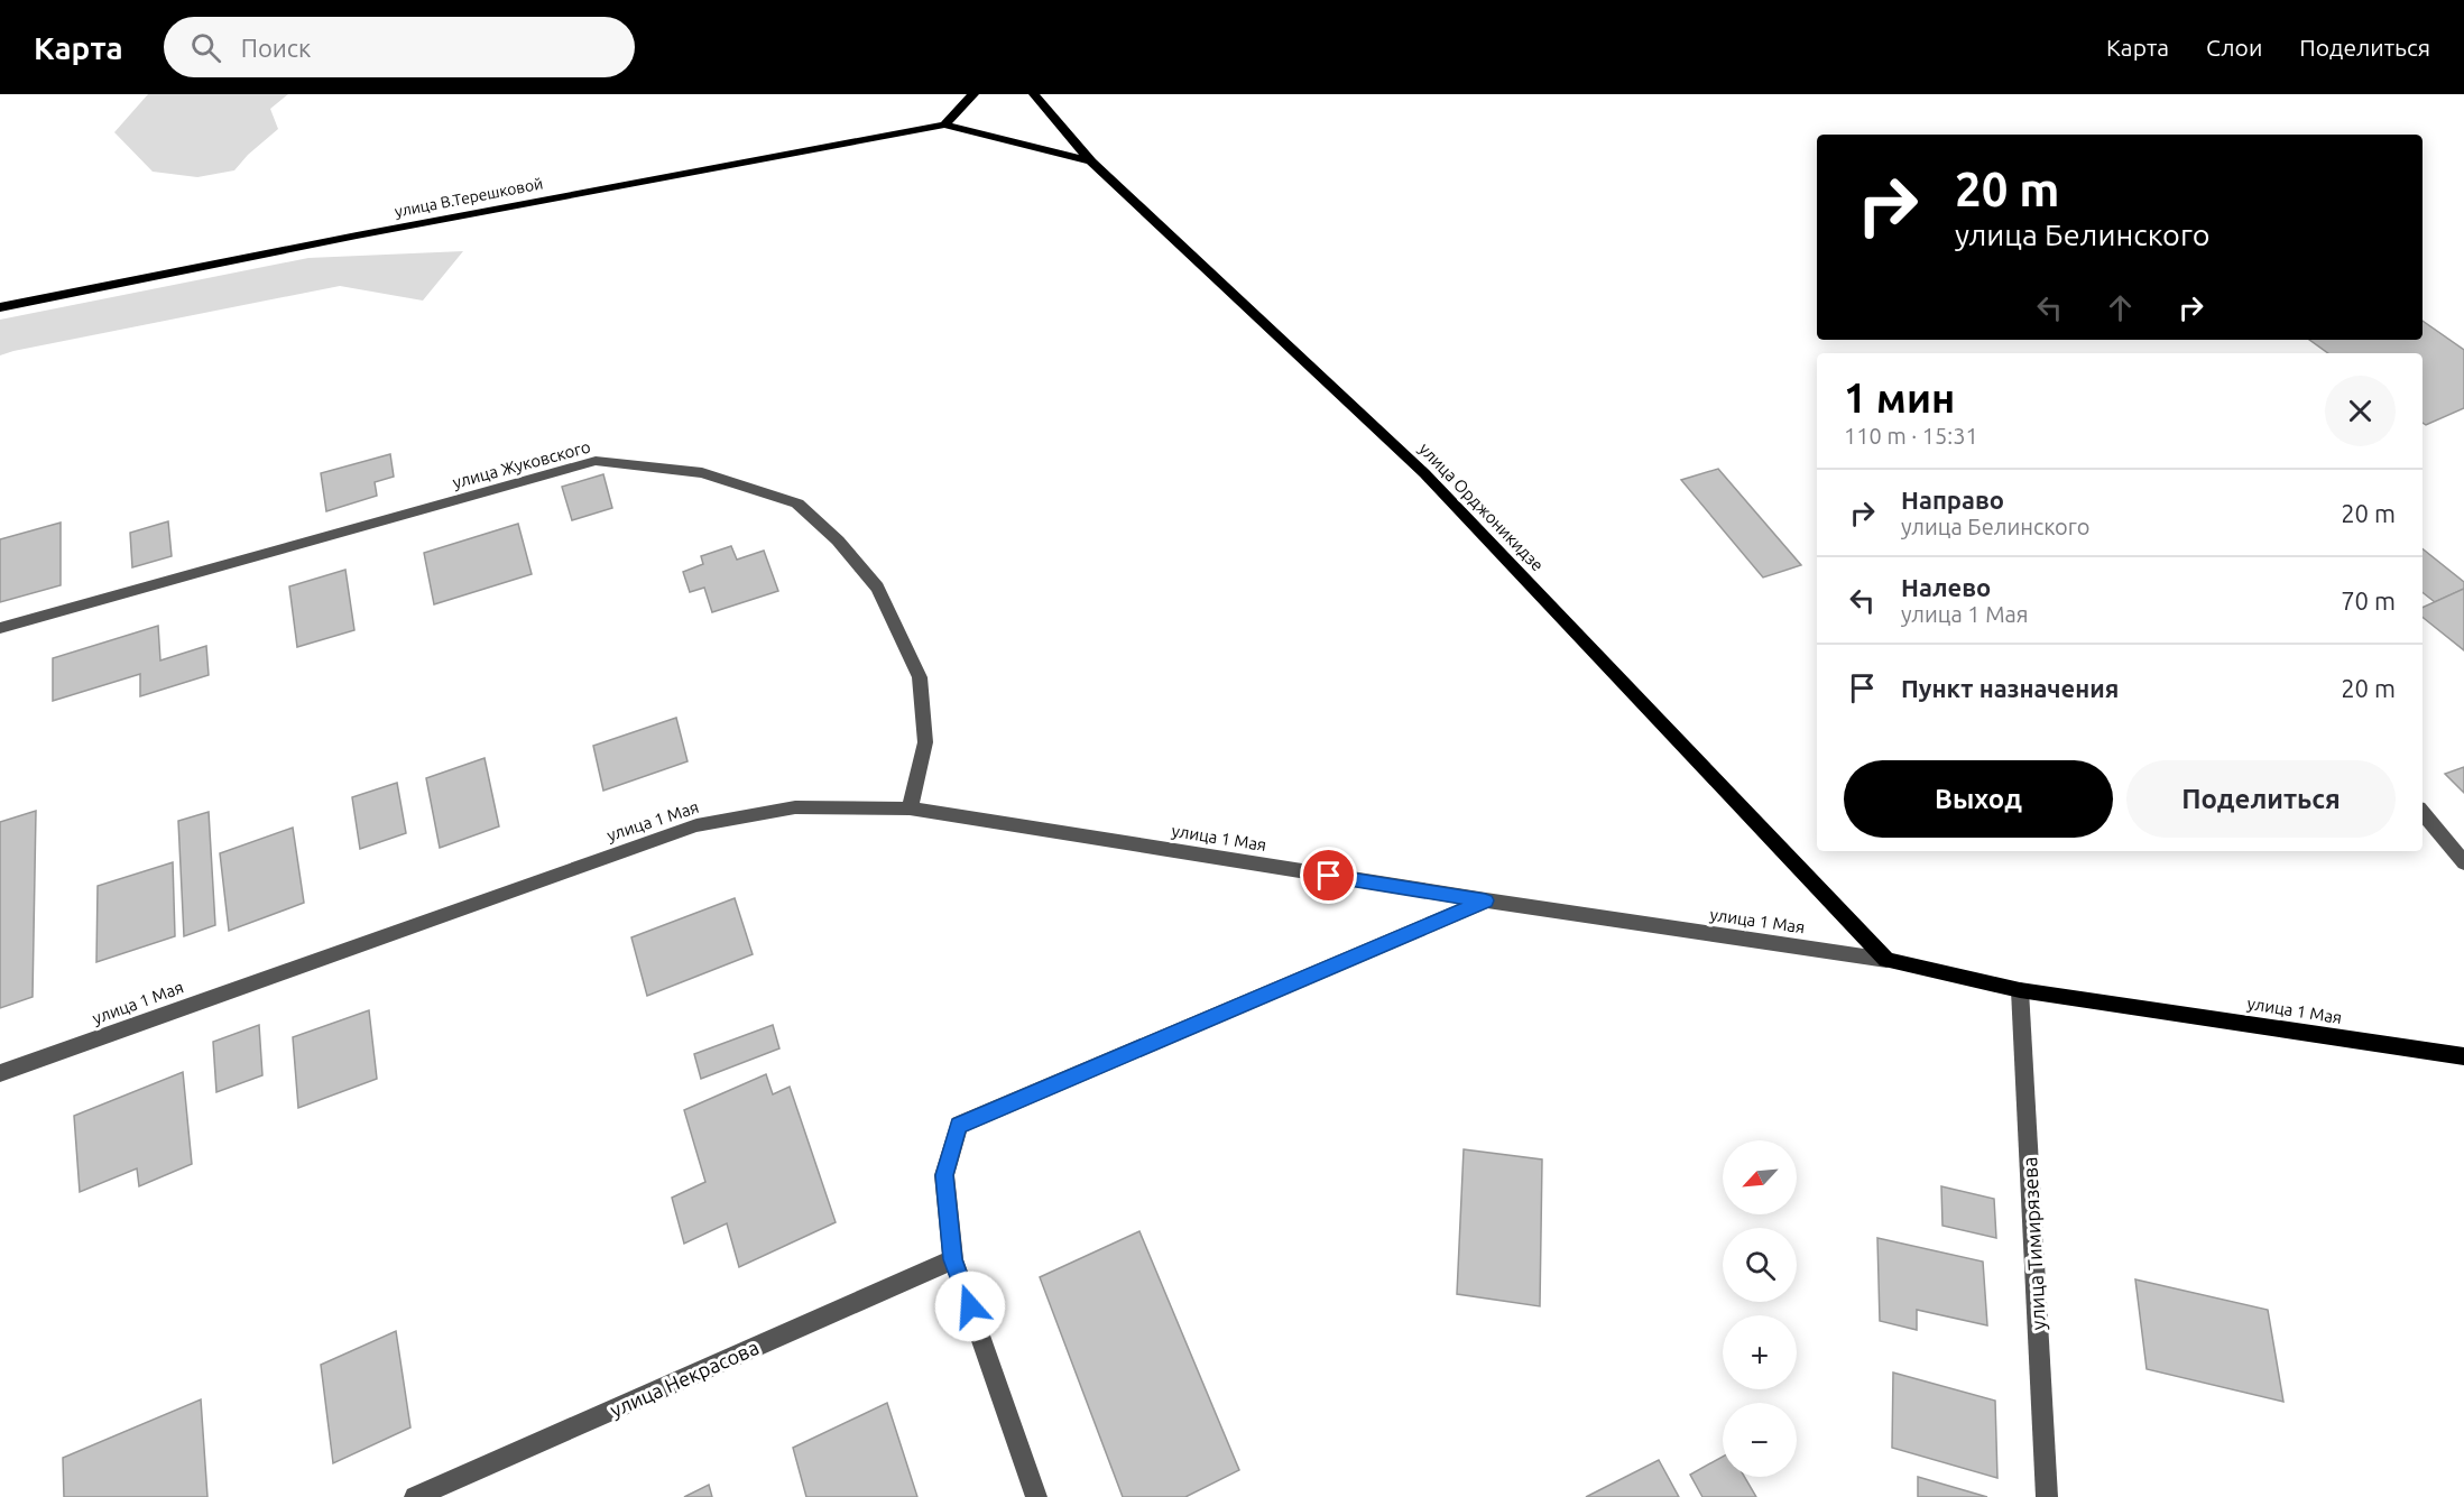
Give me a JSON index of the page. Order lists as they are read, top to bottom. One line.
{"streets":{"main road":["улица В.Терешковой","улица Орджоникидзе","улица 1 Мая"],"street":["улица Жуковского","улица Тимирязева","улица Некрасова"]},"crossings":[["улица В.Терешковой","улица Орджоникидзе"],["улица Жуковского","улица 1 Мая"],["улица Орджоникидзе","улица 1 Мая"],["улица 1 Мая","улица Тимирязева"]],"north":"bottom left","page":{"header":"Карта","search":"Поиск","nav":["Карта","Слои","Поделиться"],"turn":["20 m","улица Белинского"],"heading":["1 мин","110 m · 15:31"],"list":[{"name":"Направо","note":"улица Белинского","value":"20 m"},{"name":"Налево","note":"улица 1 Мая","value":"70 m"},{"name":"Пункт назначения","value":"20 m"}],"buttons":["Выход","Поделиться"],"map_buttons":["+","−"]}}
